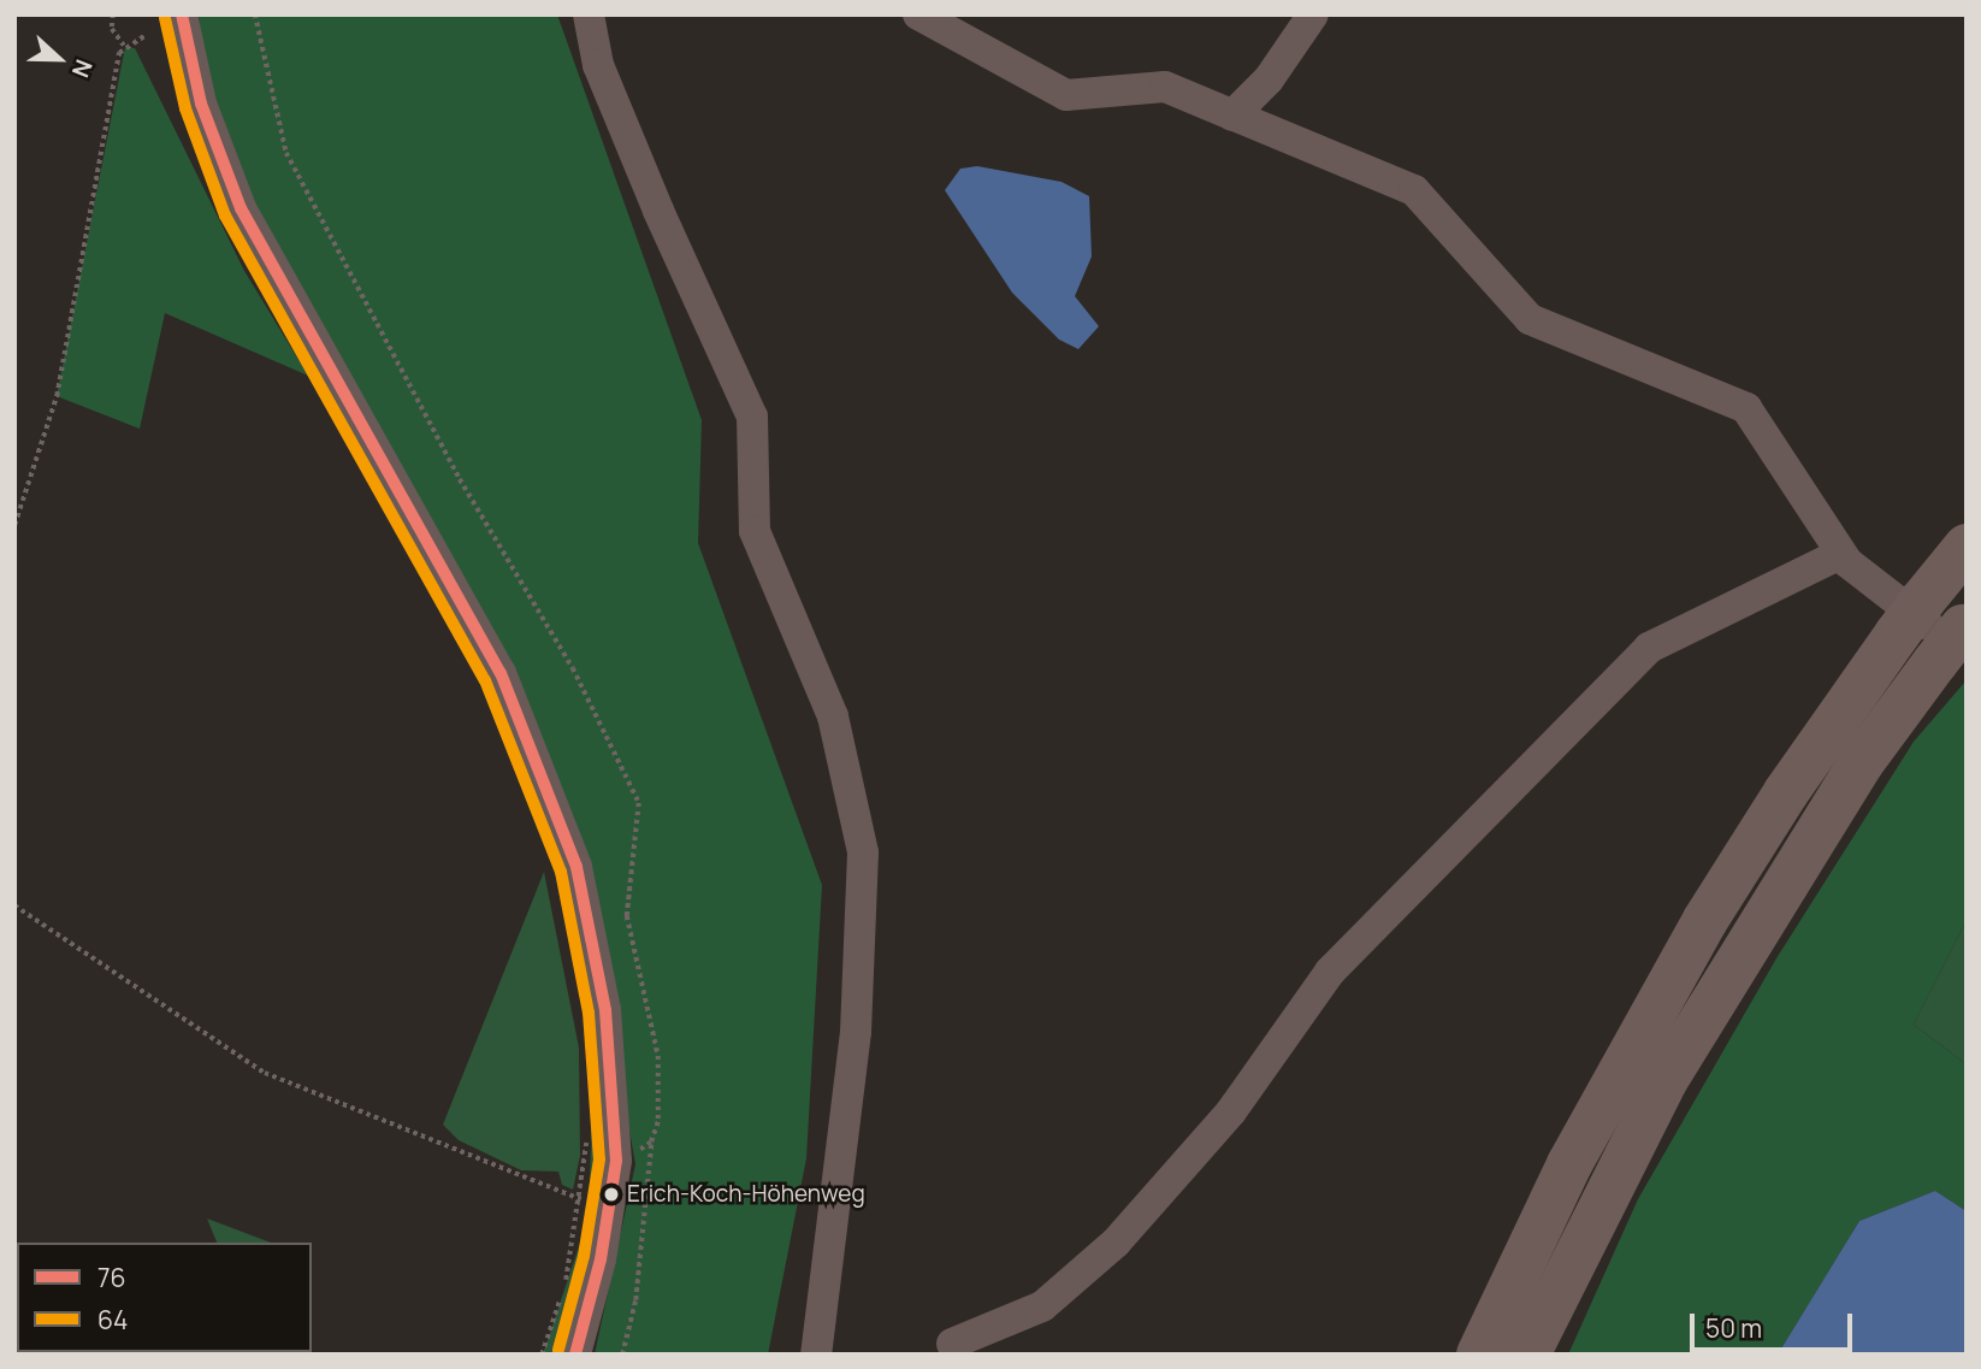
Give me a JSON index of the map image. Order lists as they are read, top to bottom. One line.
{"places":["Erich-Koch-Höhenweg"],"lines":["transit line 76","transit line 64"],"legend":["76","64"],"scale_bar":"50 m","north":"right"}
